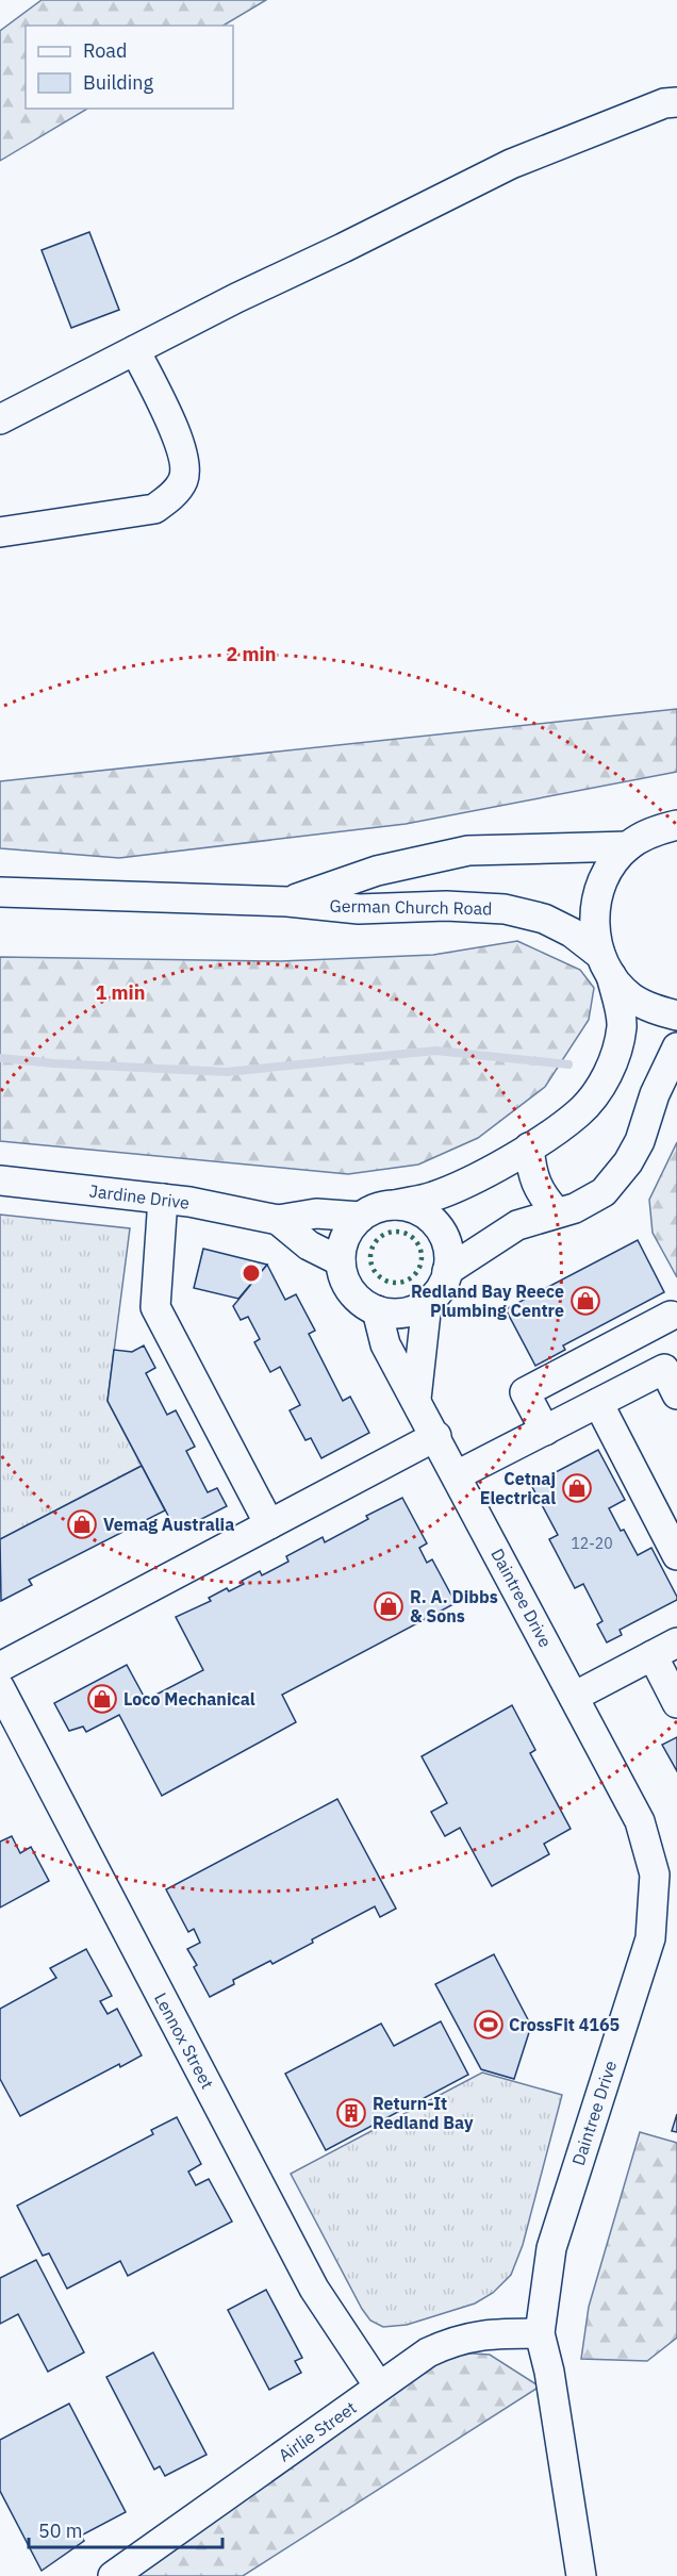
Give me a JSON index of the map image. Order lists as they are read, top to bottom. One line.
{"streets":{"street":["German Church Road","Jardine Drive","Daintree Drive","Lennox Street","Airlie Street"]},"crossings":[["Daintree Drive","Airlie Street"],["Lennox Street","Airlie Street"]],"places":{"shop":["Redland Bay Reece Plumbing Centre","Cetnaj Electrical","Vemag Australia","R. A. Dibbs & Sons","Loco Mechanical"],"sports":["CrossFit 4165"],"building":["Return-It Redland Bay"]},"house_numbers":["12-20"],"legend":["Road","Building"],"scale_bar":"50 m","rings":["2 min","1 min"]}
